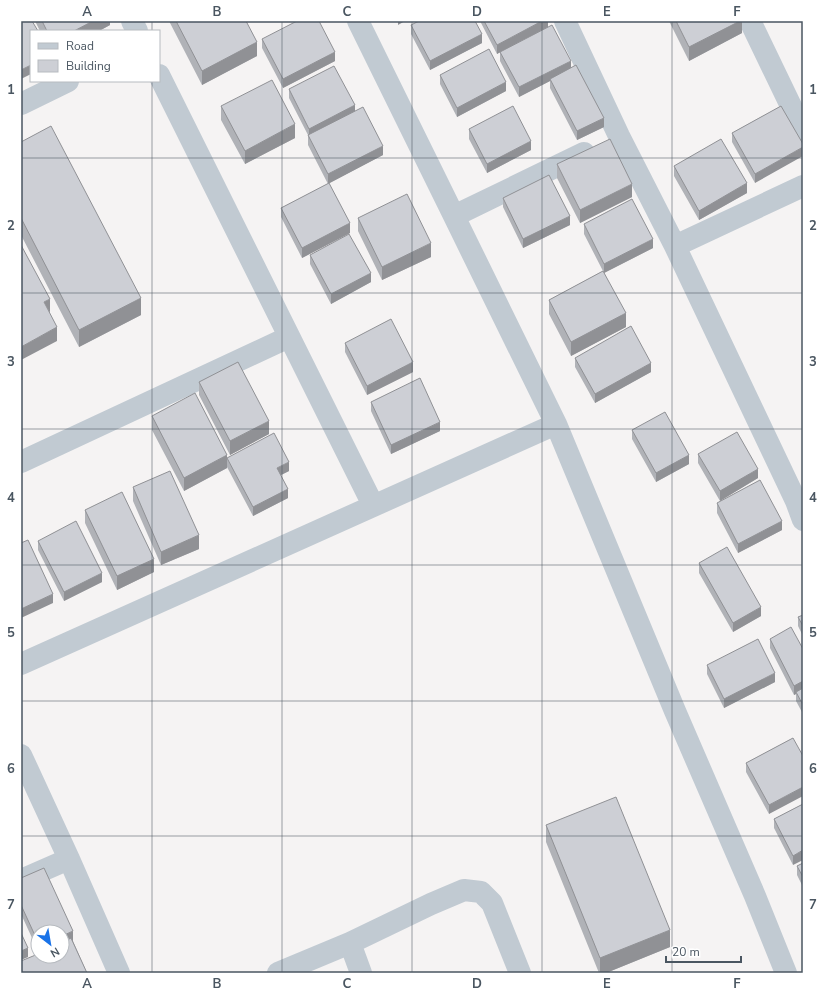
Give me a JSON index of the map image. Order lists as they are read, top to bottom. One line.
{"legend":["Road","Building"],"scale_bar":"20 m","north":"bottom right","grid":{"columns":["A","B","C","D","E","F"],"rows":["1","2","3","4","5","6","7"]}}
